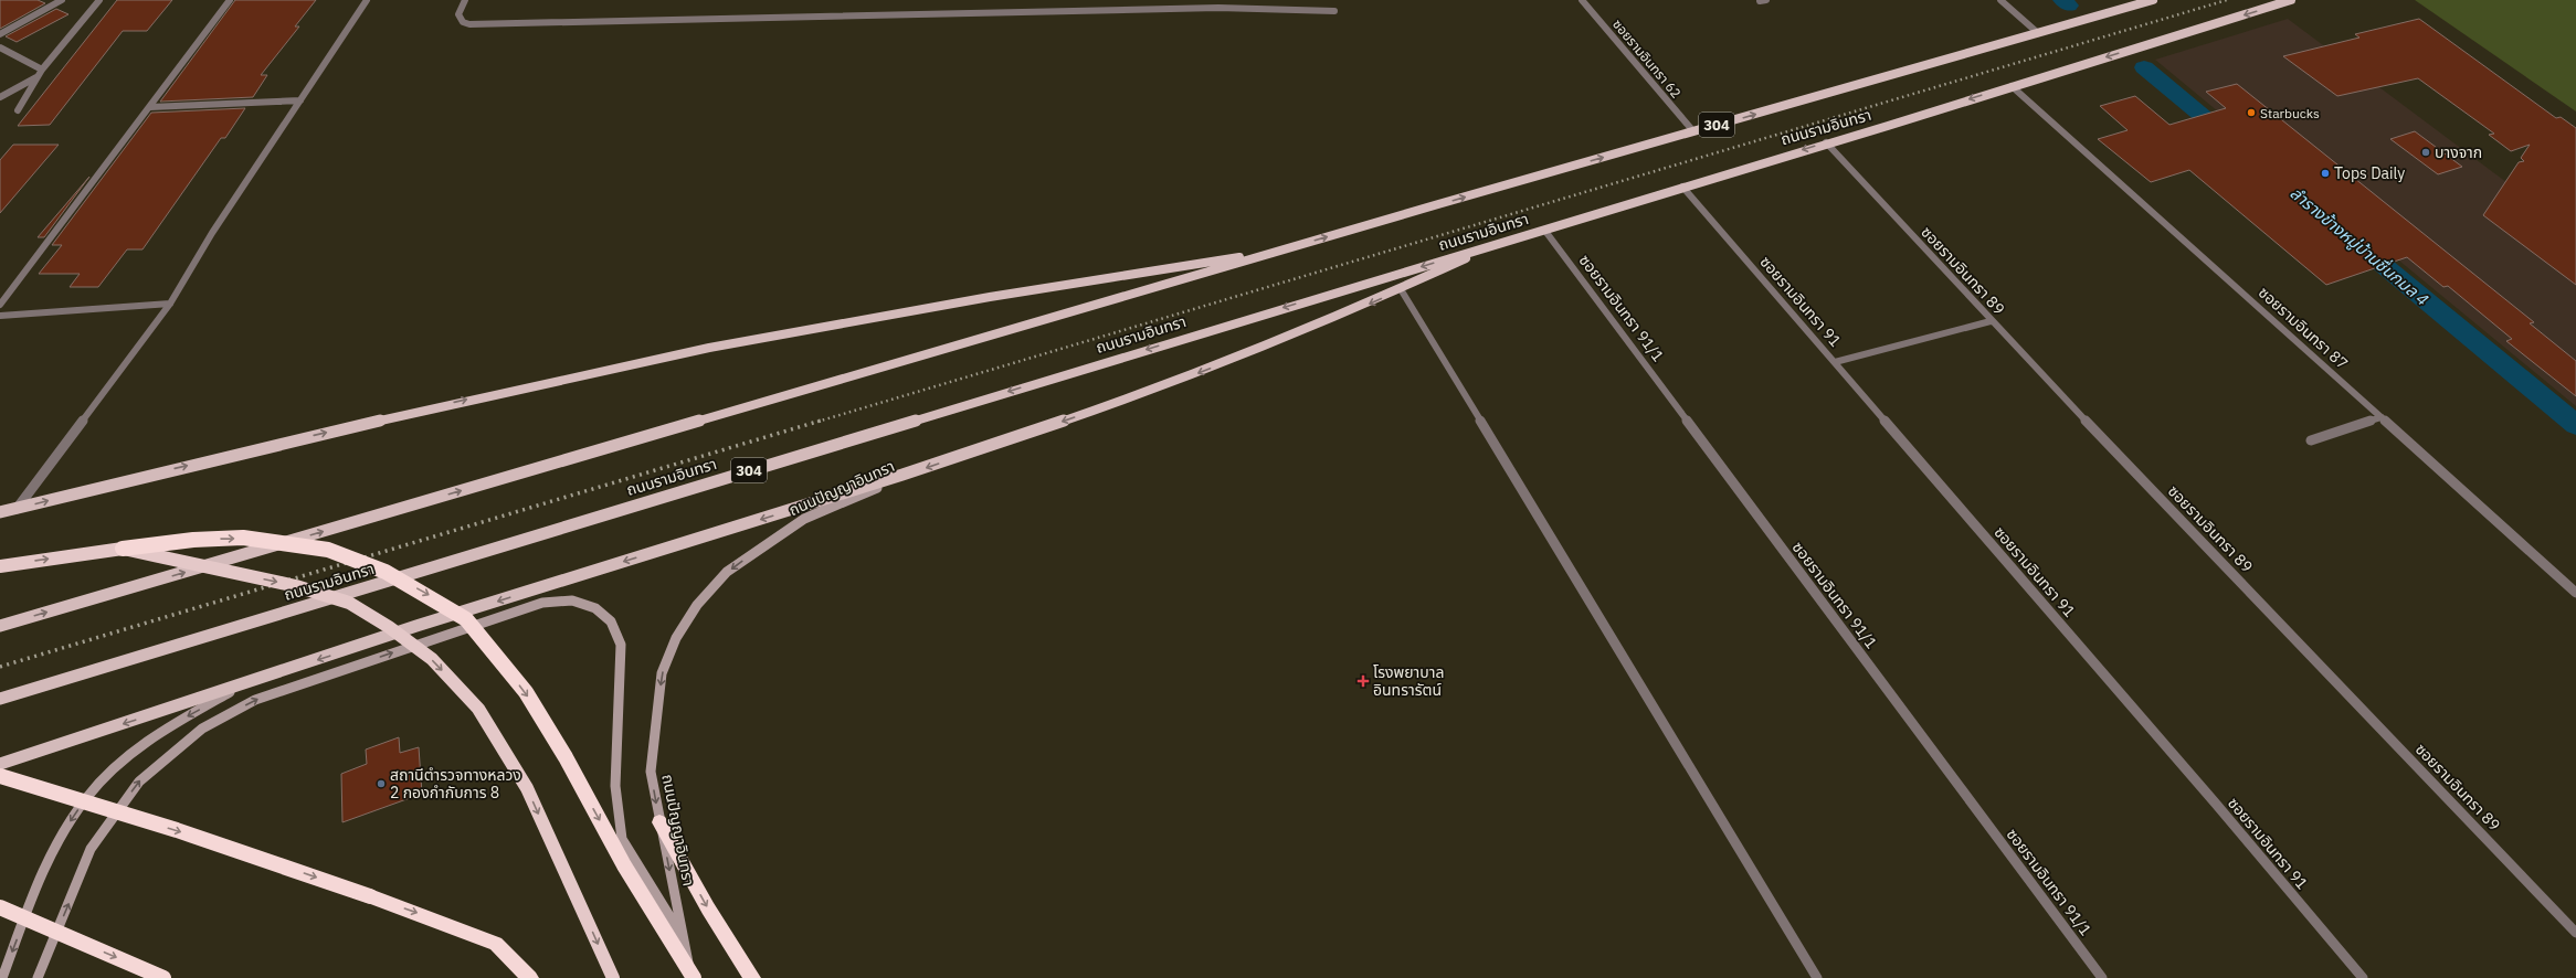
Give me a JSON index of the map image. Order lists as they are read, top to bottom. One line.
{"streets":{"main road":["304","ถนนรามอินทรา","ถนนปัญญาอินทรา"],"street":["ซอยรามอินทรา 62","ซอยรามอินทรา 89","ซอยรามอินทรา 91","ซอยรามอินทรา 91/1","ซอยรามอินทรา 87"]},"crossings":[["ซอยรามอินทรา 62","ถนนรามอินทรา"],["ถนนรามอินทรา","ซอยรามอินทรา 89"],["ถนนรามอินทรา","ซอยรามอินทรา 91"],["ถนนรามอินทรา","ซอยรามอินทรา 91/1"],["ถนนรามอินทรา","ซอยรามอินทรา 87"]],"one_way":["ถนนปัญญาอินทรา"],"water":["ลำรางข้างหมู่บ้านชื่นกมล 4"],"places":{"other":["Starbucks","บางจาก","Tops Daily","สถานีตำรวจทางหลวง 2 กองกำกับการ 8"],"health":["โรงพยาบาล อินทรารัตน์"]}}
